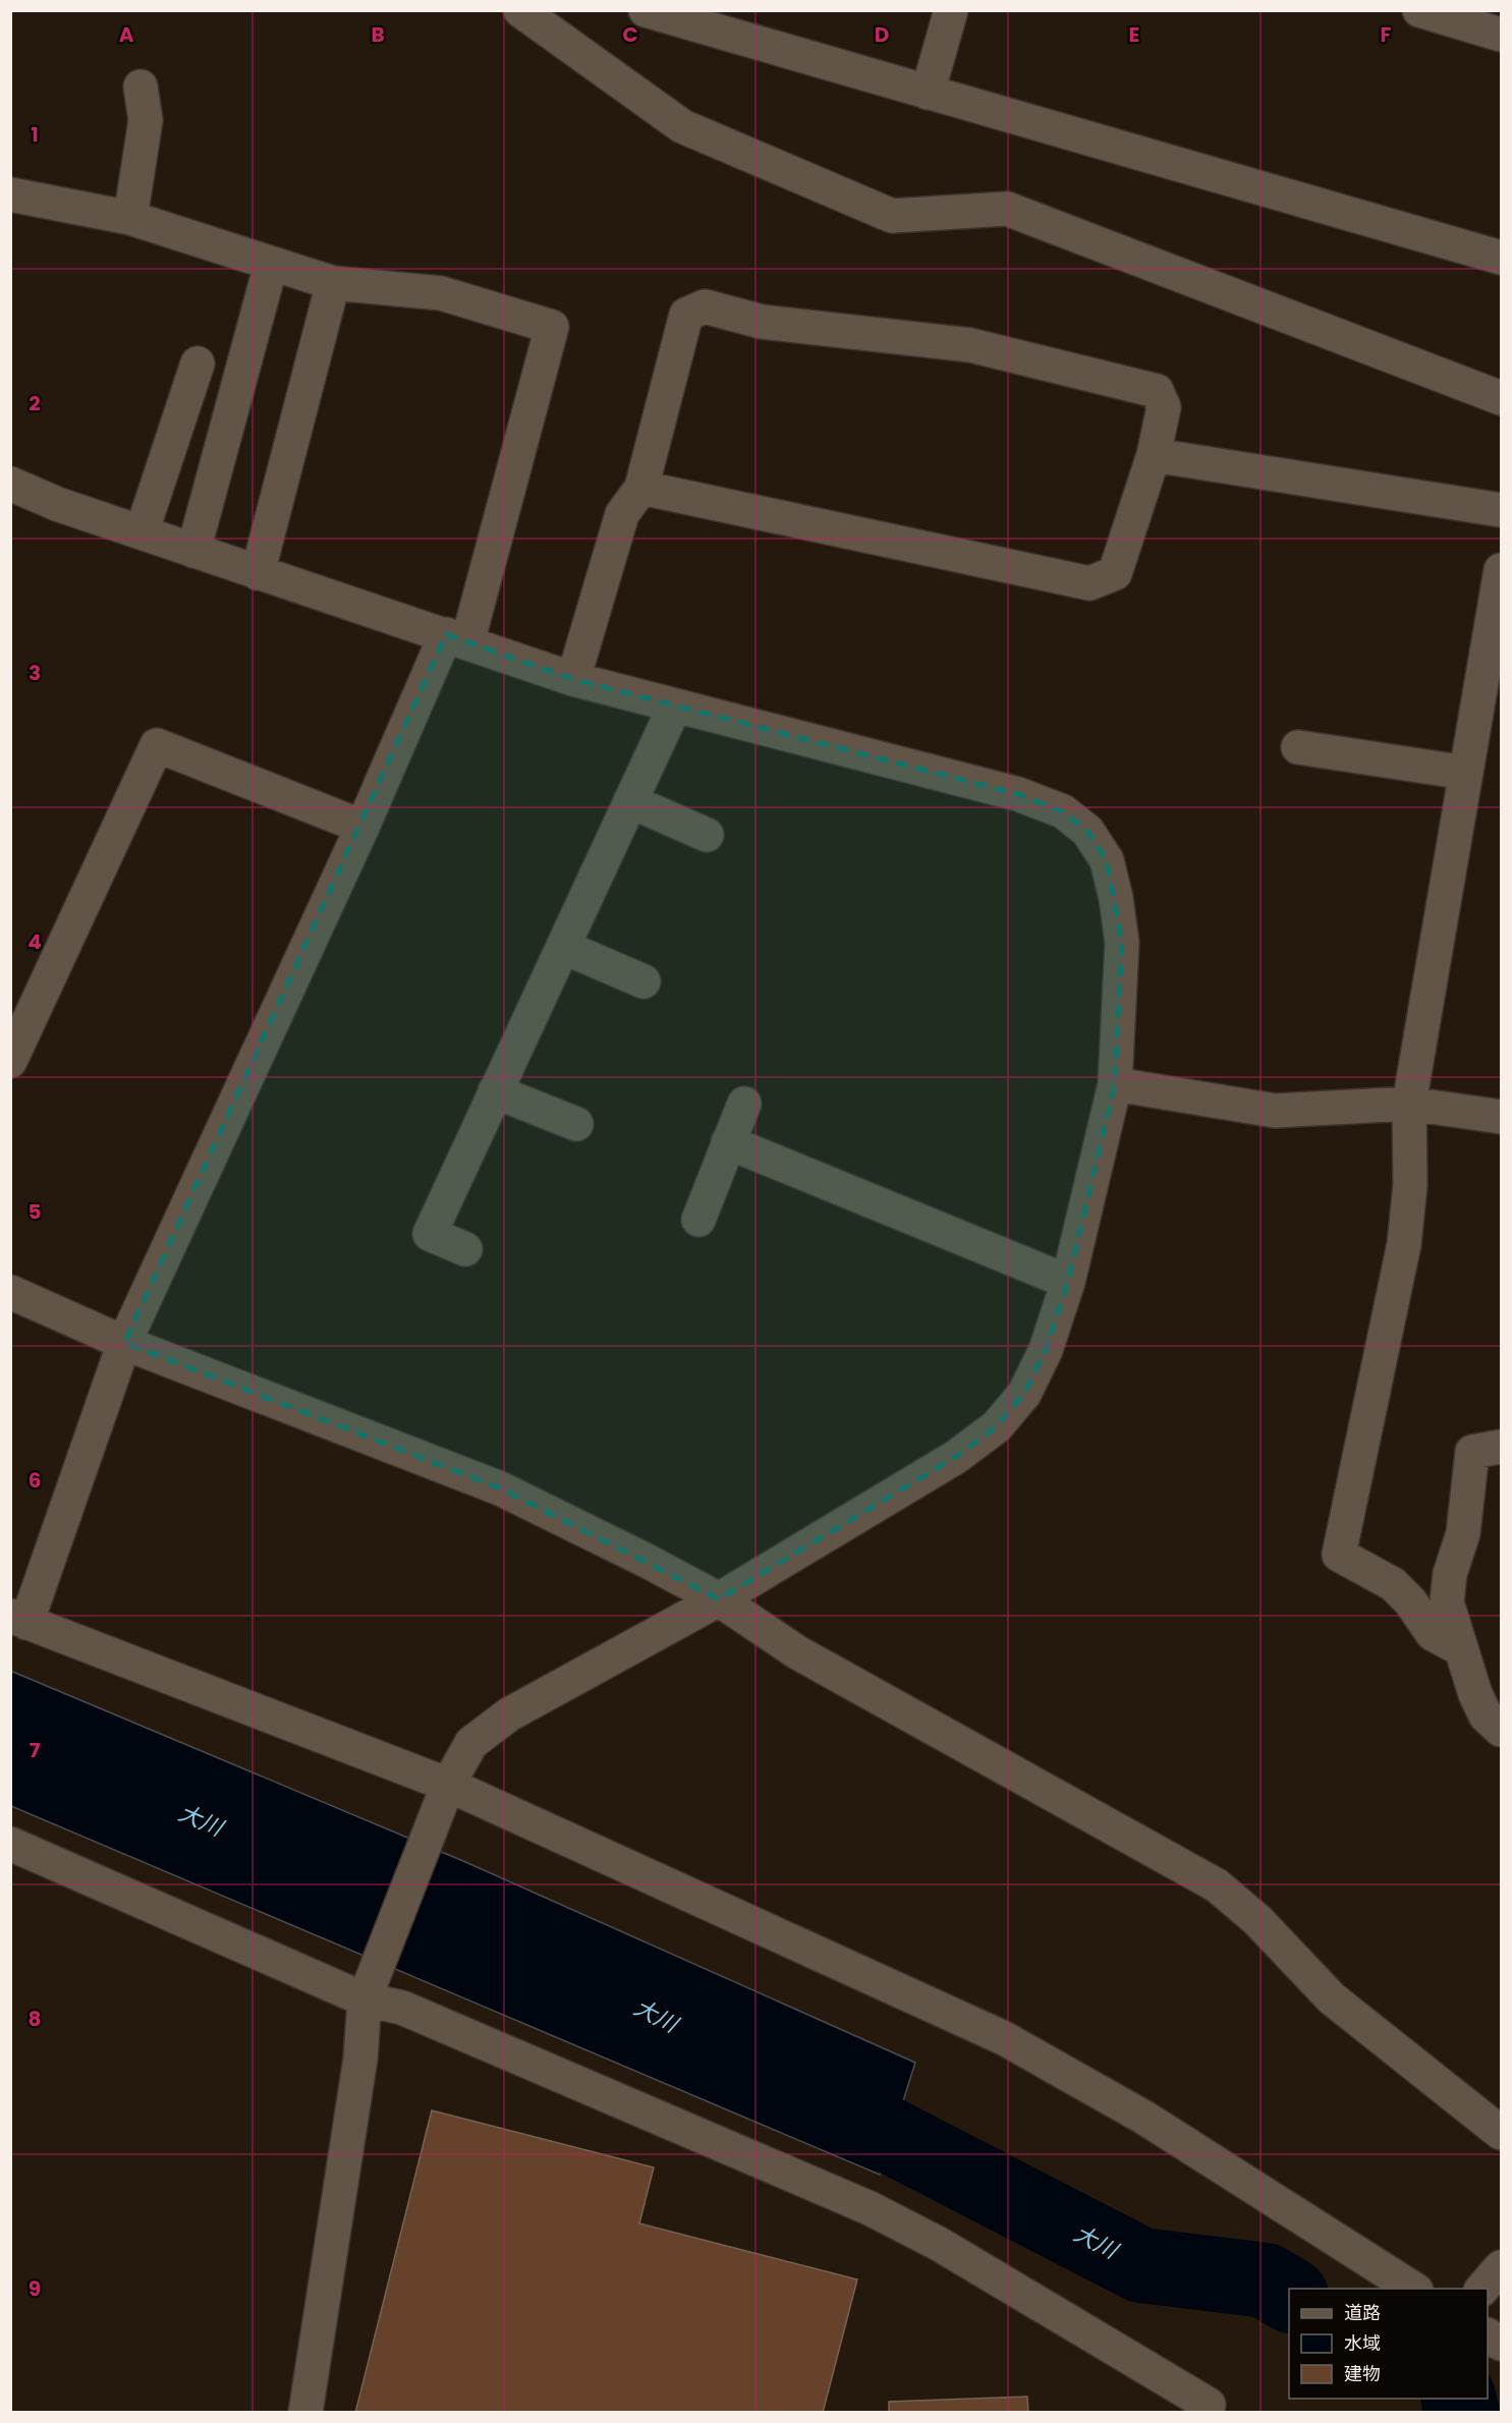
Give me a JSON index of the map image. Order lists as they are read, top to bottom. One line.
{"water":["大川"],"legend":["道路","水域","建物"],"grid":{"columns":["A","B","C","D","E","F"],"rows":["1","2","3","4","5","6","7","8","9"]}}
